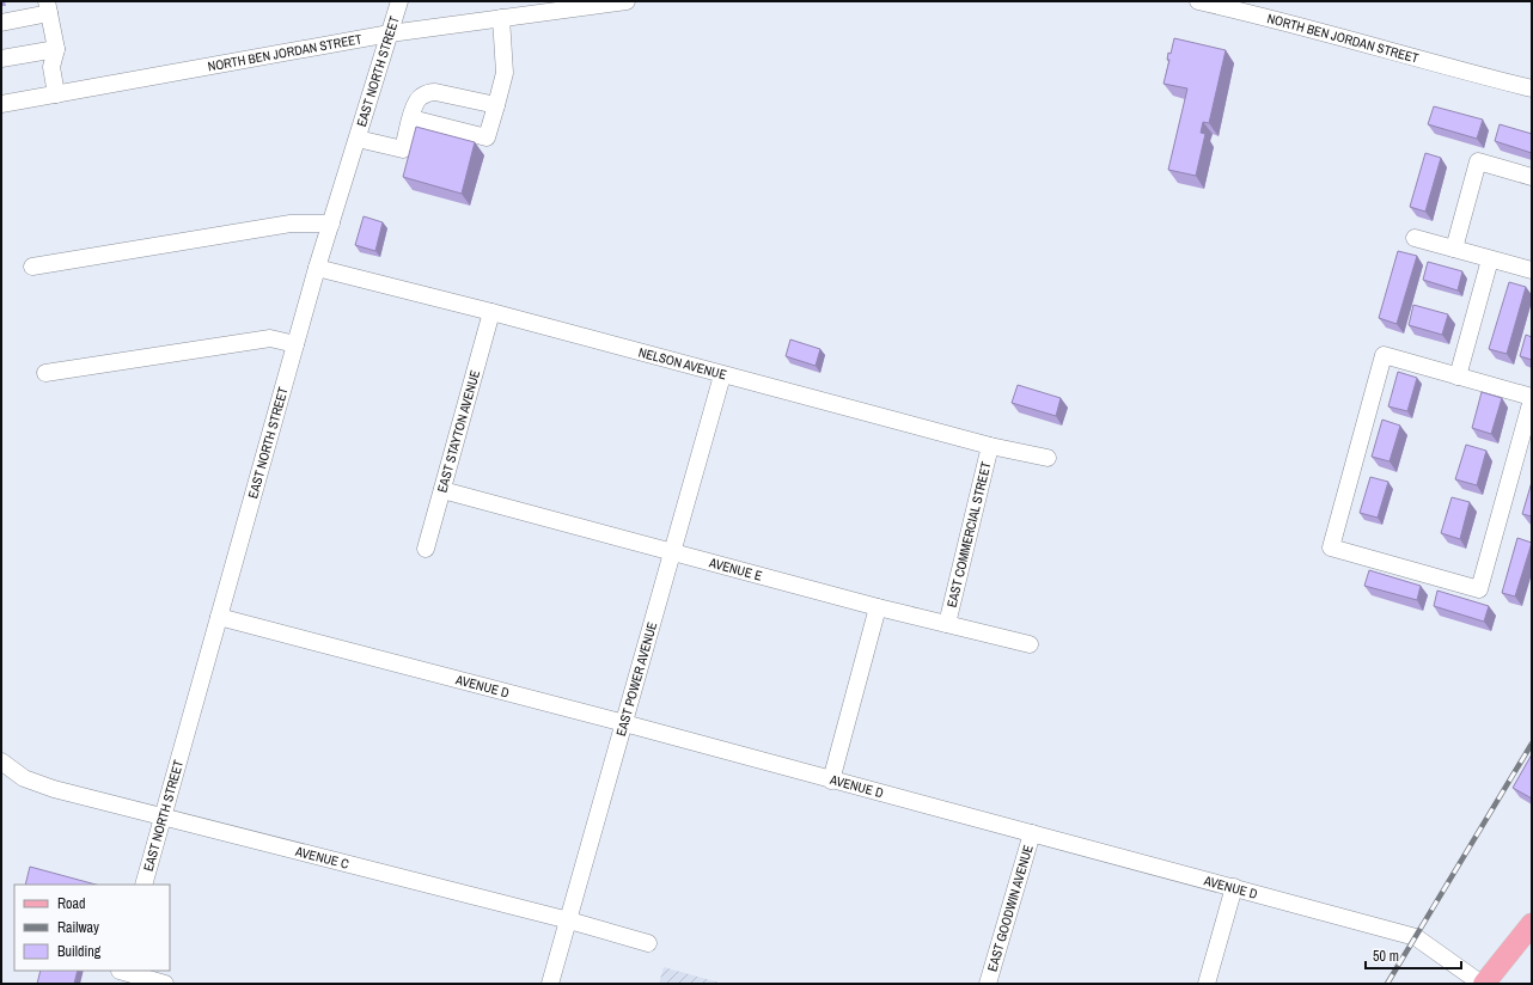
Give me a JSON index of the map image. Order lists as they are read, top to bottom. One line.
{"streets":{"street":["NORTH BEN JORDAN STREET","EAST NORTH STREET","NELSON AVENUE","EAST STAYTON AVENUE","EAST COMMERCIAL STREET","AVENUE E","EAST POWER AVENUE","AVENUE D","AVENUE C","EAST GOODWIN AVENUE"]},"crossings":[["NORTH BEN JORDAN STREET","EAST NORTH STREET"],["EAST NORTH STREET","NELSON AVENUE"],["EAST NORTH STREET","AVENUE D"],["EAST NORTH STREET","AVENUE C"],["NELSON AVENUE","EAST STAYTON AVENUE"],["NELSON AVENUE","EAST COMMERCIAL STREET"],["NELSON AVENUE","EAST POWER AVENUE"],["EAST STAYTON AVENUE","AVENUE E"],["EAST COMMERCIAL STREET","AVENUE E"],["AVENUE E","EAST POWER AVENUE"],["EAST POWER AVENUE","AVENUE D"],["EAST POWER AVENUE","AVENUE C"],["AVENUE D","EAST GOODWIN AVENUE"]],"legend":["Road","Railway","Building"],"scale_bar":"50 m"}
